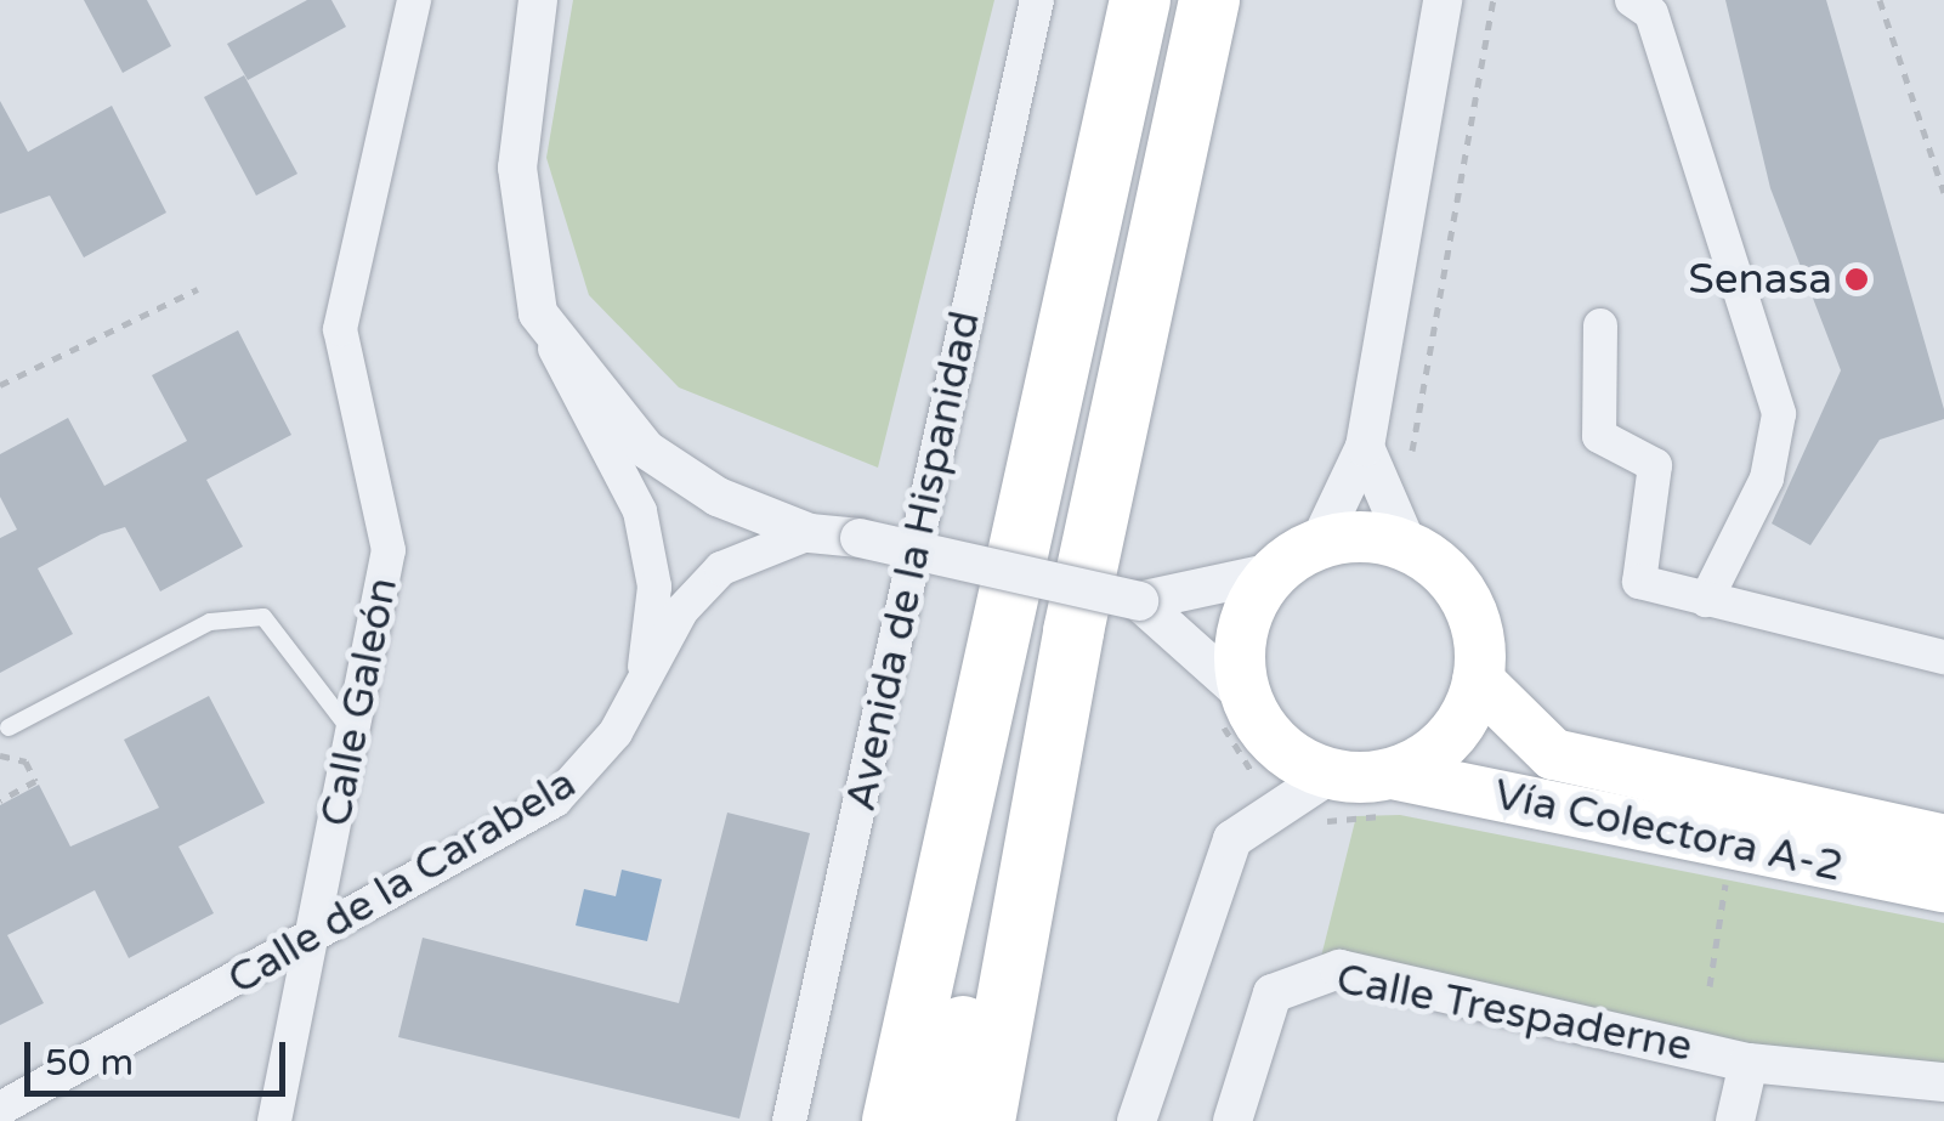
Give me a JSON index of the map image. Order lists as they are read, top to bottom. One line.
{"streets":{"main road":["Vía Colectora A-2"],"street":["Avenida de la Hispanidad","Calle Galeón","Calle de la Carabela","Calle Trespaderne"]},"crossings":[["Calle Galeón","Calle de la Carabela"]],"places":["Senasa"],"scale_bar":"50 m"}
